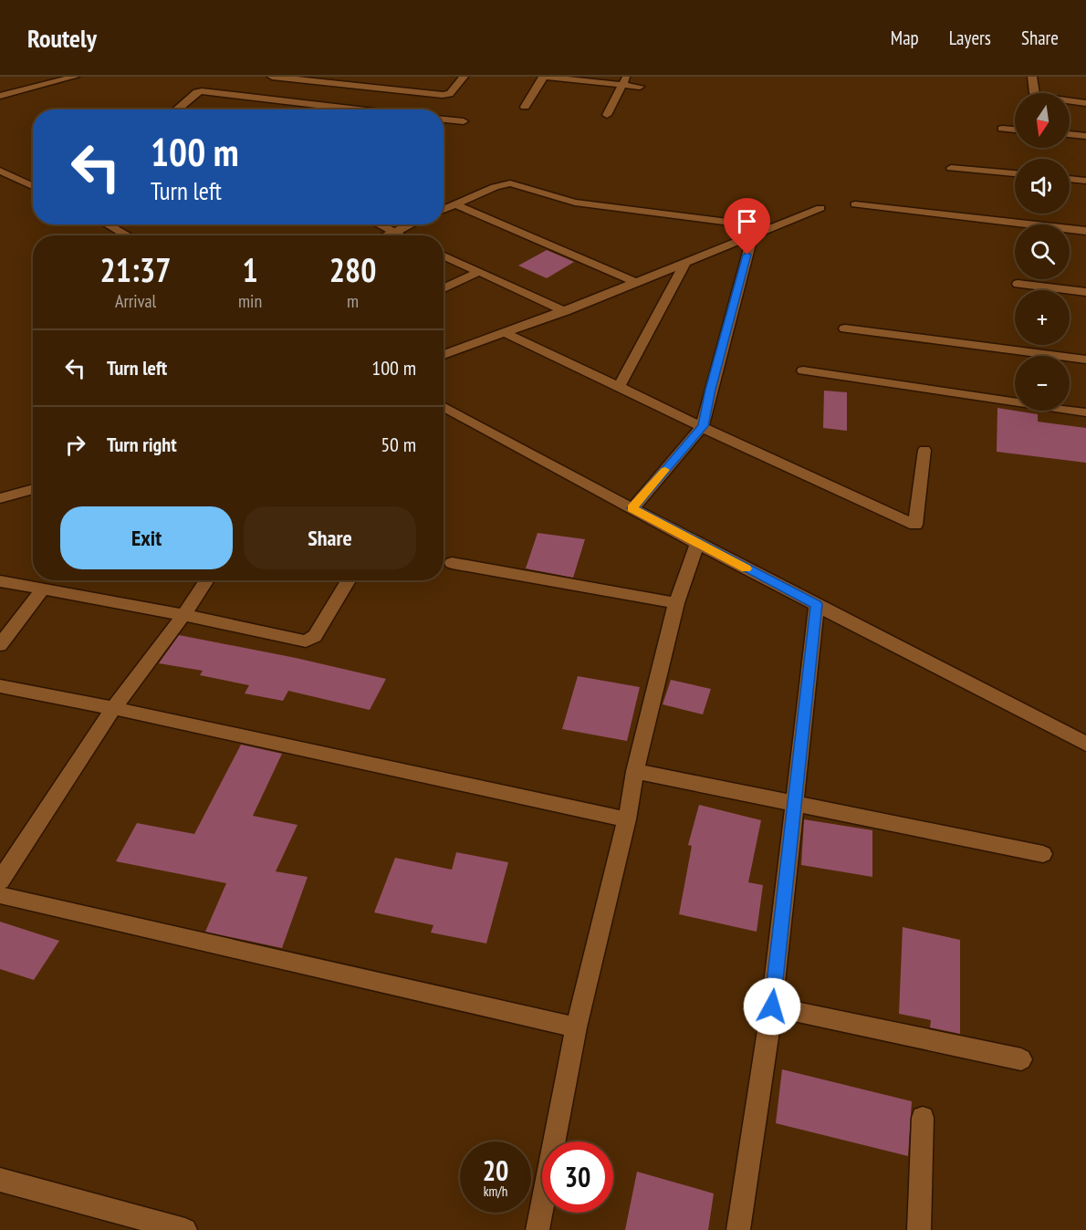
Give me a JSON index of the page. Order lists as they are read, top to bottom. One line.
{"north":"bottom","page":{"header":"Routely","nav":["Map","Layers","Share"],"map_buttons":["+","−"],"turn":["100 m","Turn left"],"eta":["21:37","Arrival","1","min","280","m"],"list":[{"name":"Turn left","value":"100 m"},{"name":"Turn right","value":"50 m"}],"buttons":["Exit","Share"],"speed":"20 km/h","limit":"30"}}
